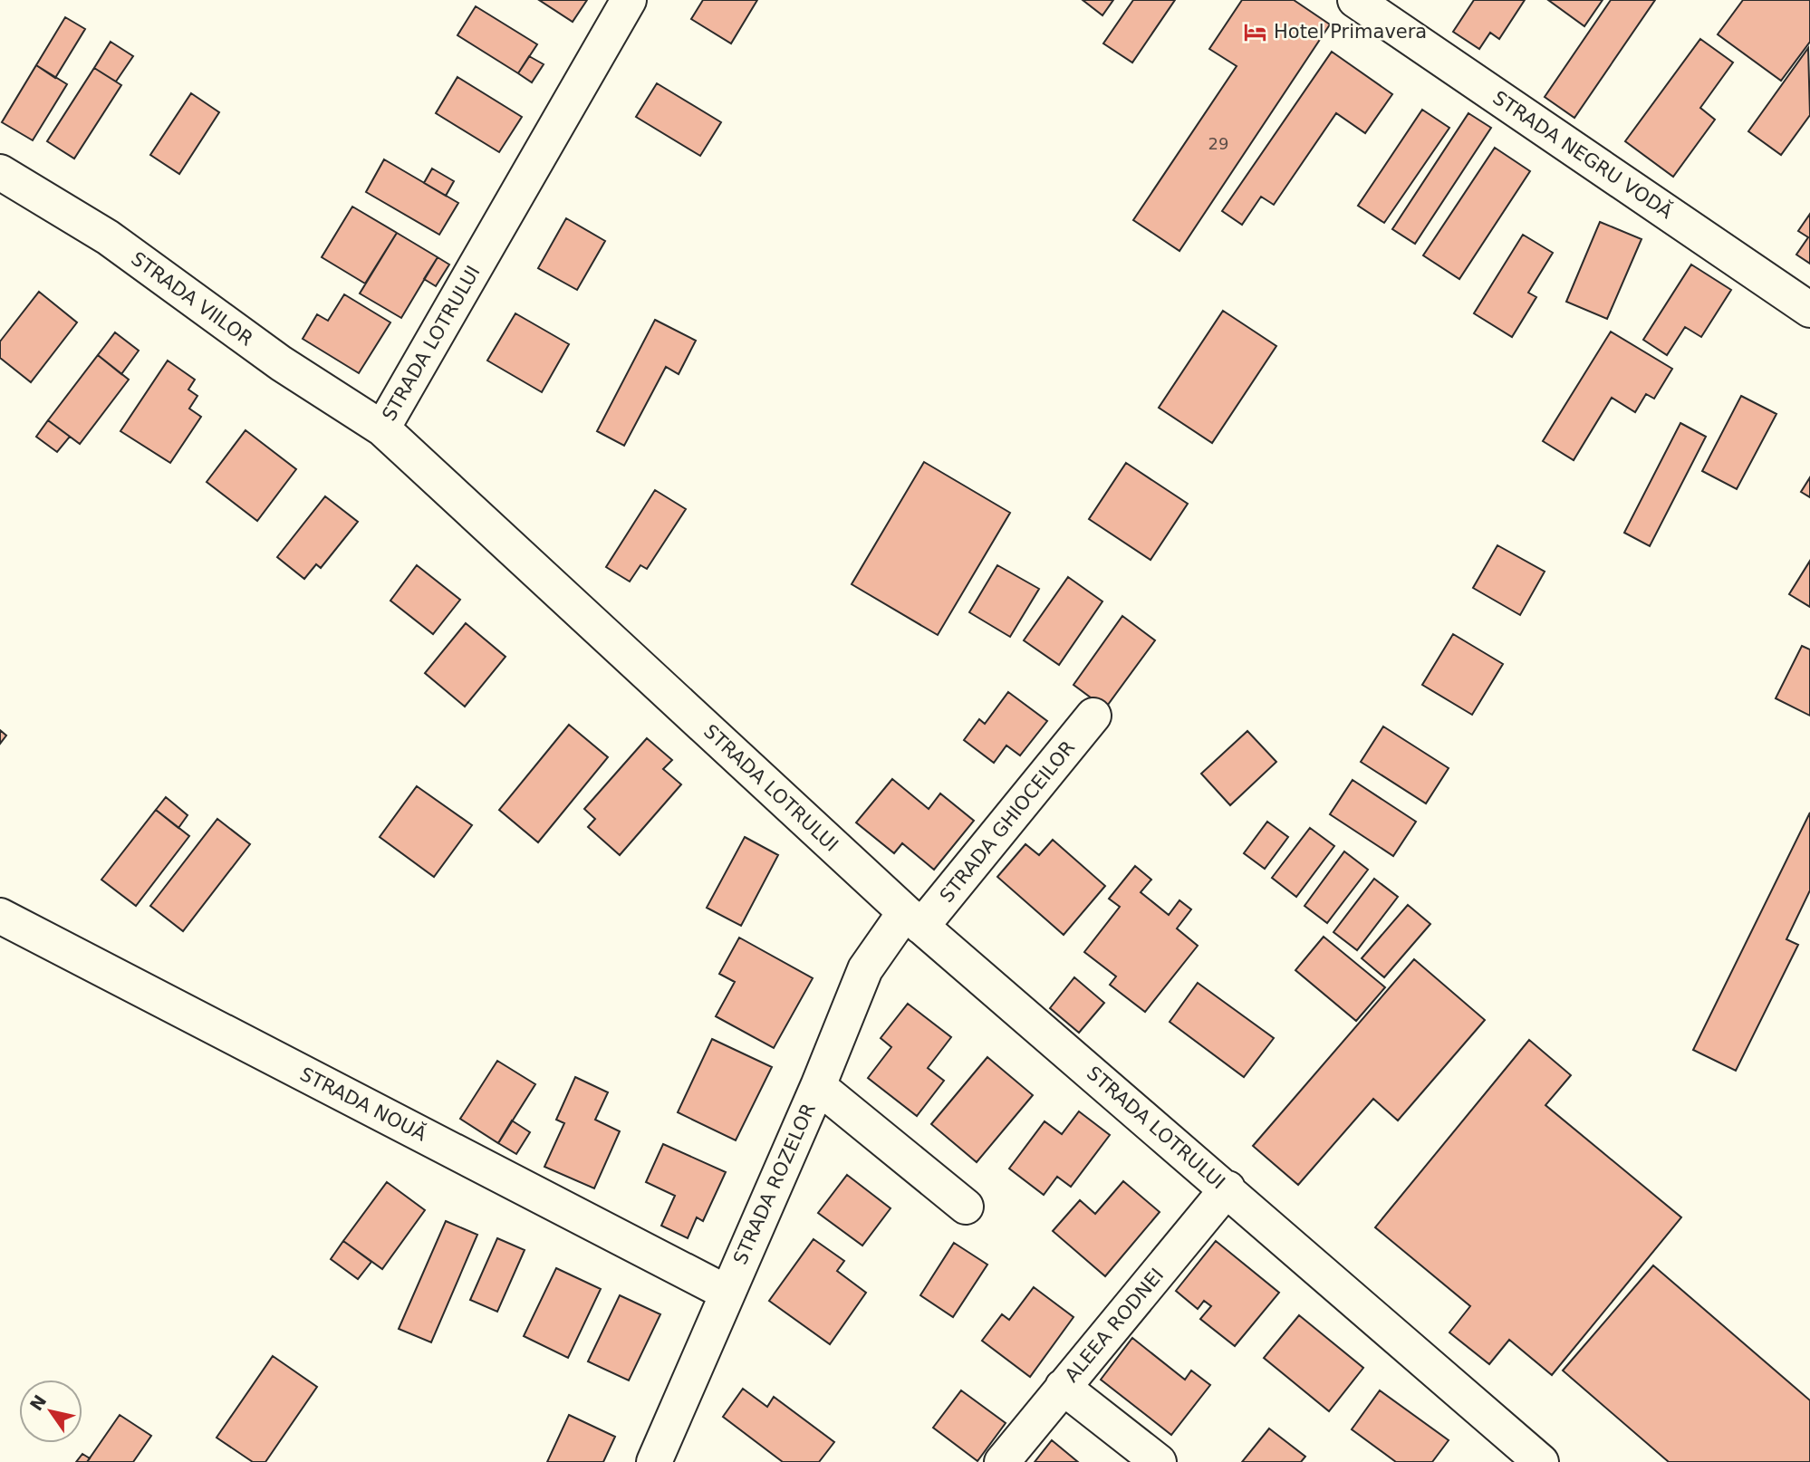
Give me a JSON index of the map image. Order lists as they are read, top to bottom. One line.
{"streets":{"street":["STRADA NEGRU VODĂ","STRADA VIILOR","STRADA LOTRULUI","STRADA GHIOCEILOR","STRADA NOUĂ","STRADA ROZELOR","ALEEA RODNEI"]},"crossings":[["STRADA VIILOR","STRADA LOTRULUI"],["STRADA LOTRULUI","STRADA GHIOCEILOR"],["STRADA LOTRULUI","STRADA ROZELOR"],["STRADA LOTRULUI","ALEEA RODNEI"],["STRADA GHIOCEILOR","STRADA ROZELOR"],["STRADA NOUĂ","STRADA ROZELOR"]],"places":{"hotel":["Hotel Primavera"]},"house_numbers":["29"],"north":"top left"}
